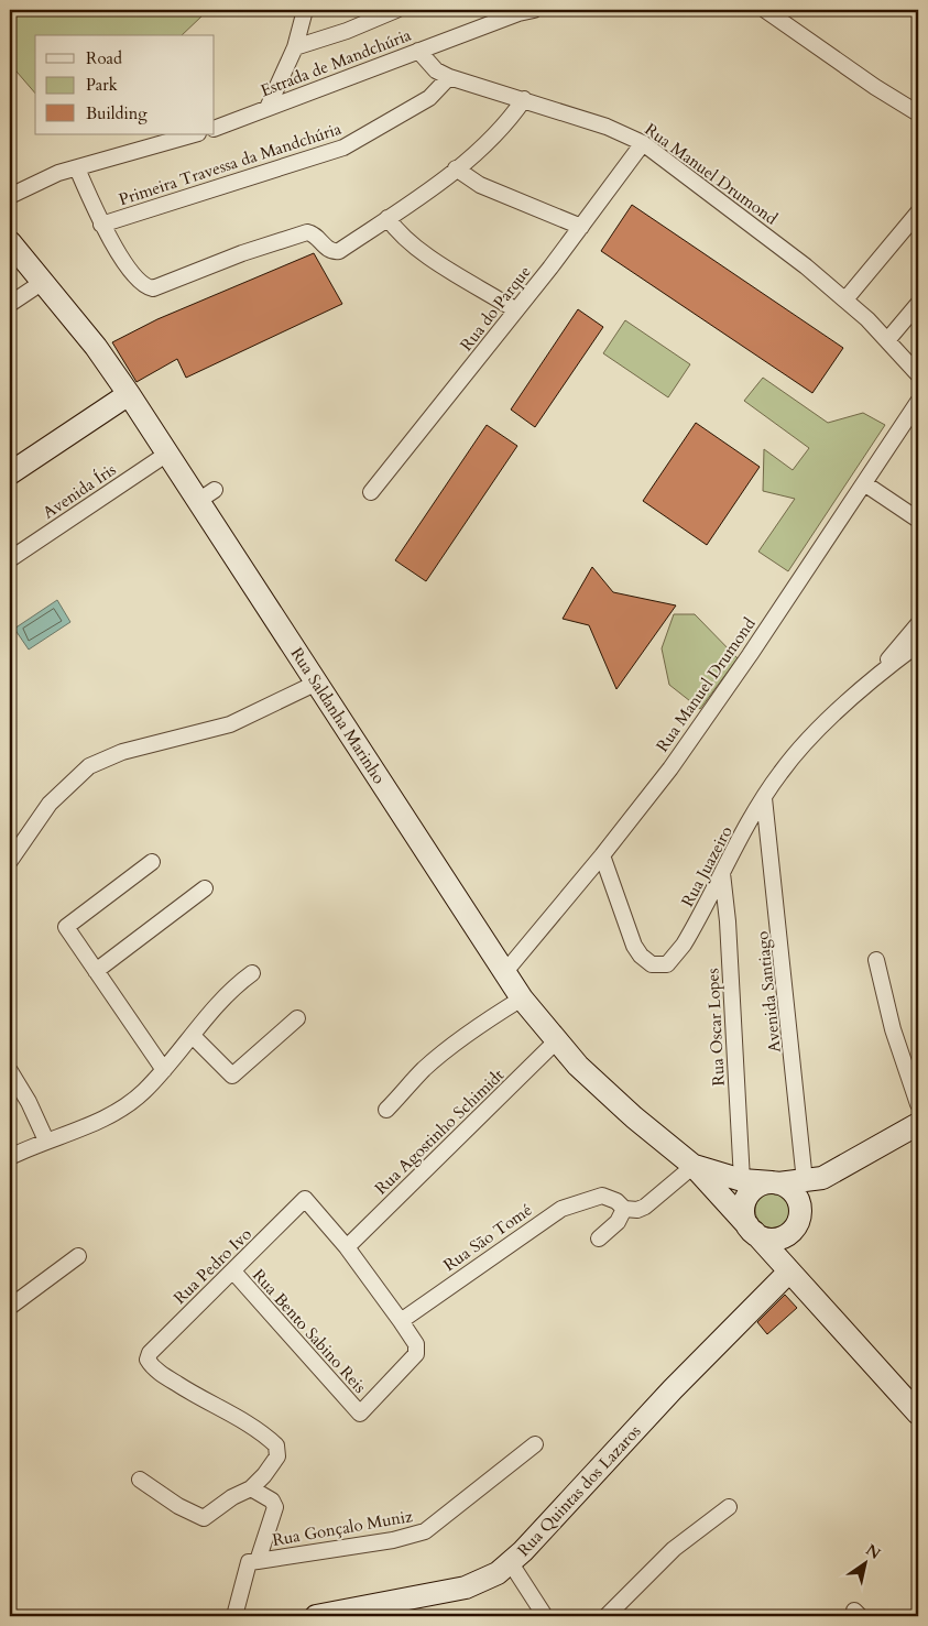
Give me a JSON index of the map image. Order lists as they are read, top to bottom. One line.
{"streets":{"main road":["Rua Saldanha Marinho","Rua Quintas dos Lazaros"],"street":["Estrada de Mandchúria","Primeira Travessa da Mandchúria","Rua Manuel Drumond","Rua do Parque","Avenida Íris","Rua Juazeiro","Avenida Santiago","Rua Oscar Lopes","Rua Agostinho Schimidt","Rua Sāo Tomé","Rua Pedro Ivo","Rua Bento Sabino Reis","Rua Gonçalo Muniz"]},"crossings":[["Estrada de Mandchúria","Rua Manuel Drumond"],["Primeira Travessa da Mandchúria","Rua Manuel Drumond"],["Rua Manuel Drumond","Rua do Parque"],["Rua Manuel Drumond","Rua Saldanha Marinho"],["Rua Manuel Drumond","Rua Juazeiro"],["Avenida Íris","Rua Saldanha Marinho"],["Rua Saldanha Marinho","Avenida Santiago"],["Rua Saldanha Marinho","Rua Oscar Lopes"],["Rua Saldanha Marinho","Rua Agostinho Schimidt"],["Rua Saldanha Marinho","Rua Quintas dos Lazaros"],["Rua Juazeiro","Avenida Santiago"],["Rua Juazeiro","Rua Oscar Lopes"],["Rua Agostinho Schimidt","Rua Pedro Ivo"],["Rua Sāo Tomé","Rua Bento Sabino Reis"],["Rua Pedro Ivo","Rua Bento Sabino Reis"]],"legend":["Road","Park","Building"],"north":"top right"}
